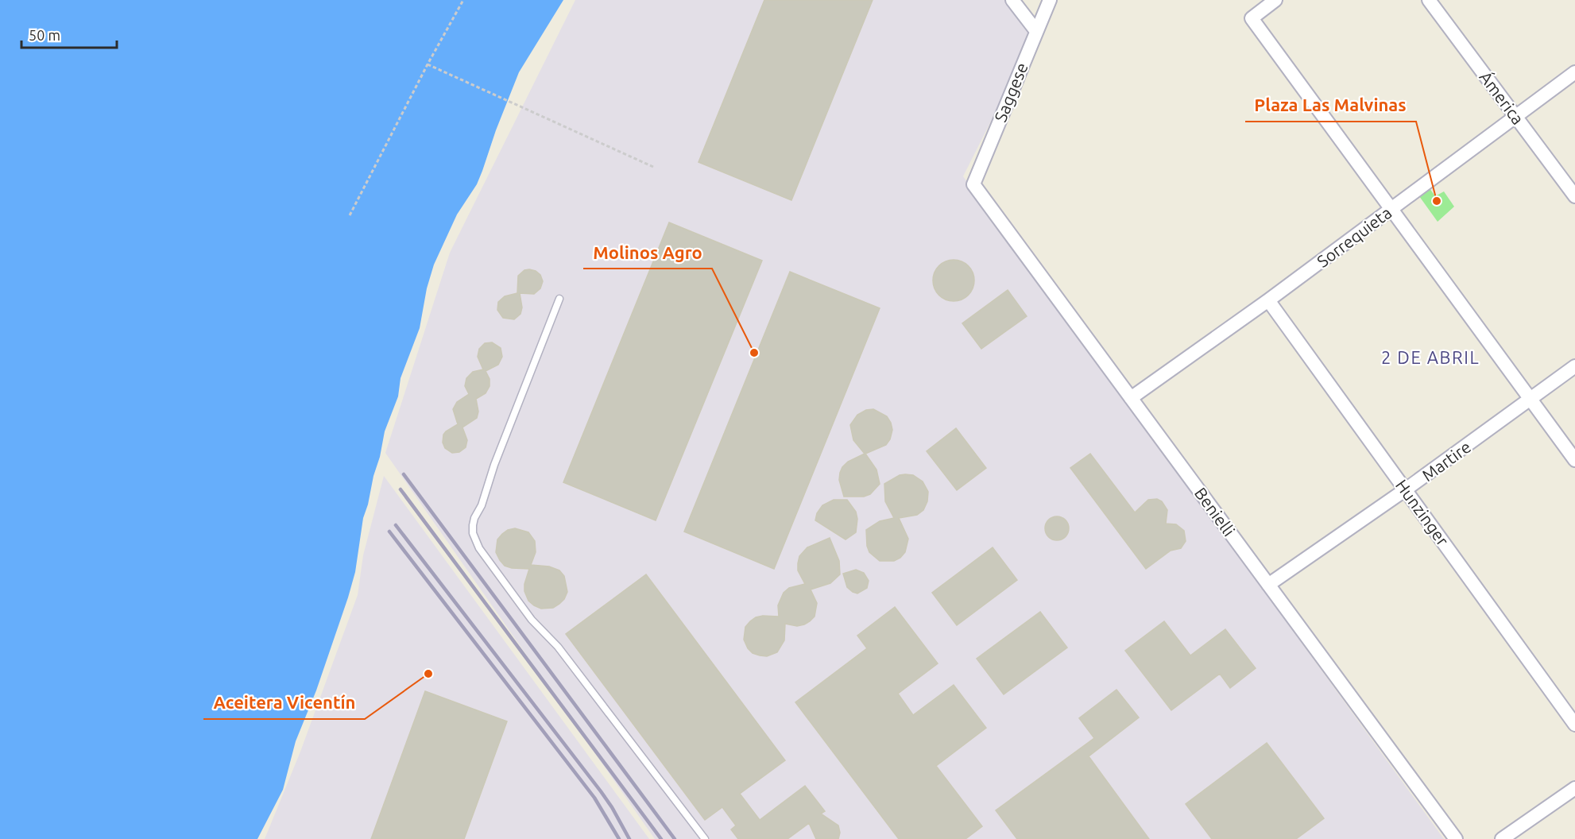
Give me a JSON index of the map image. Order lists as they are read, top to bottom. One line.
{"streets":{"street":["Saggese","Ámerica","Sorrequieta","Martire","Benielli","Hunzinger"]},"crossings":[["Saggese","Benielli"],["Ámerica","Sorrequieta"],["Sorrequieta","Benielli"],["Sorrequieta","Hunzinger"],["Martire","Benielli"],["Martire","Hunzinger"]],"districts":["2 DE ABRIL"],"places":["Plaza Las Malvinas","Molinos Agro","Aceitera Vicentín"],"scale_bar":"50 m"}
